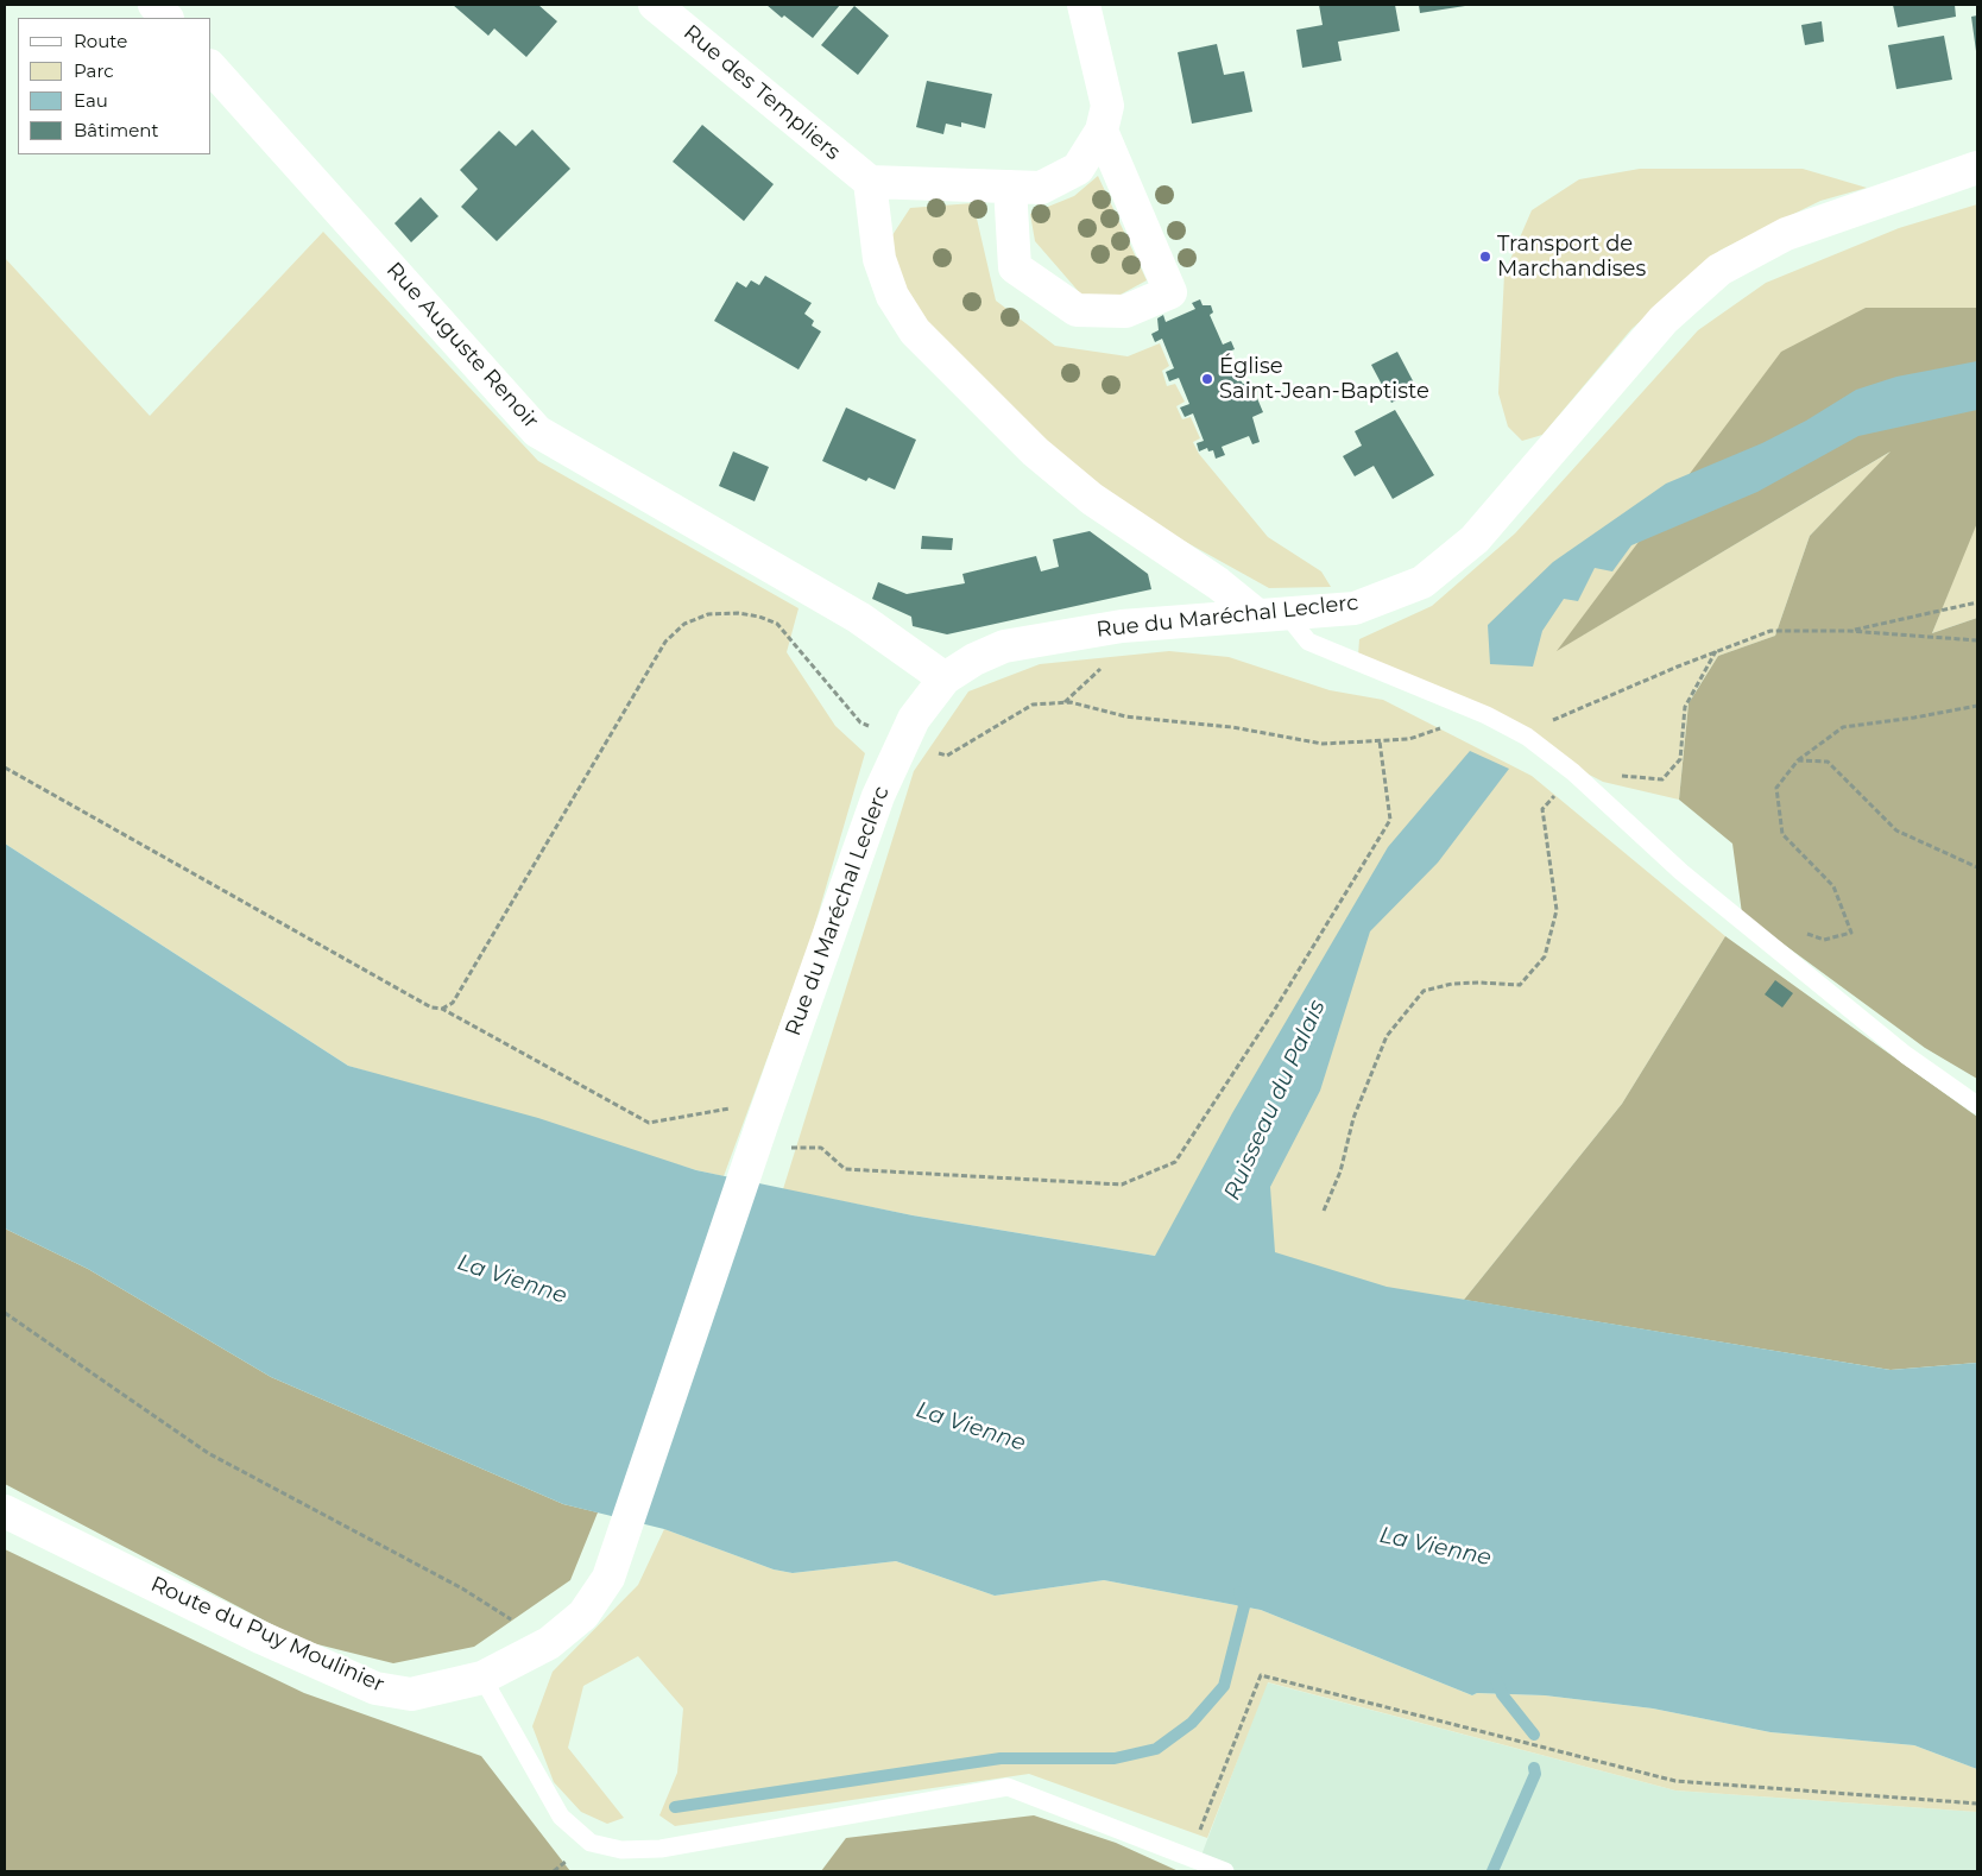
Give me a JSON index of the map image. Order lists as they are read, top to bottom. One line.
{"streets":{"main road":["Rue des Templiers","Rue Auguste Renoir","Rue du Maréchal Leclerc","Route du Puy Moulinier"]},"crossings":[["Rue Auguste Renoir","Rue du Maréchal Leclerc"],["Rue du Maréchal Leclerc","Route du Puy Moulinier"]],"water":["Ruisseau du Palais","La Vienne"],"places":["Transport de Marchandises","Église Saint-Jean-Baptiste"],"legend":["Route","Parc","Eau","Bâtiment"]}
